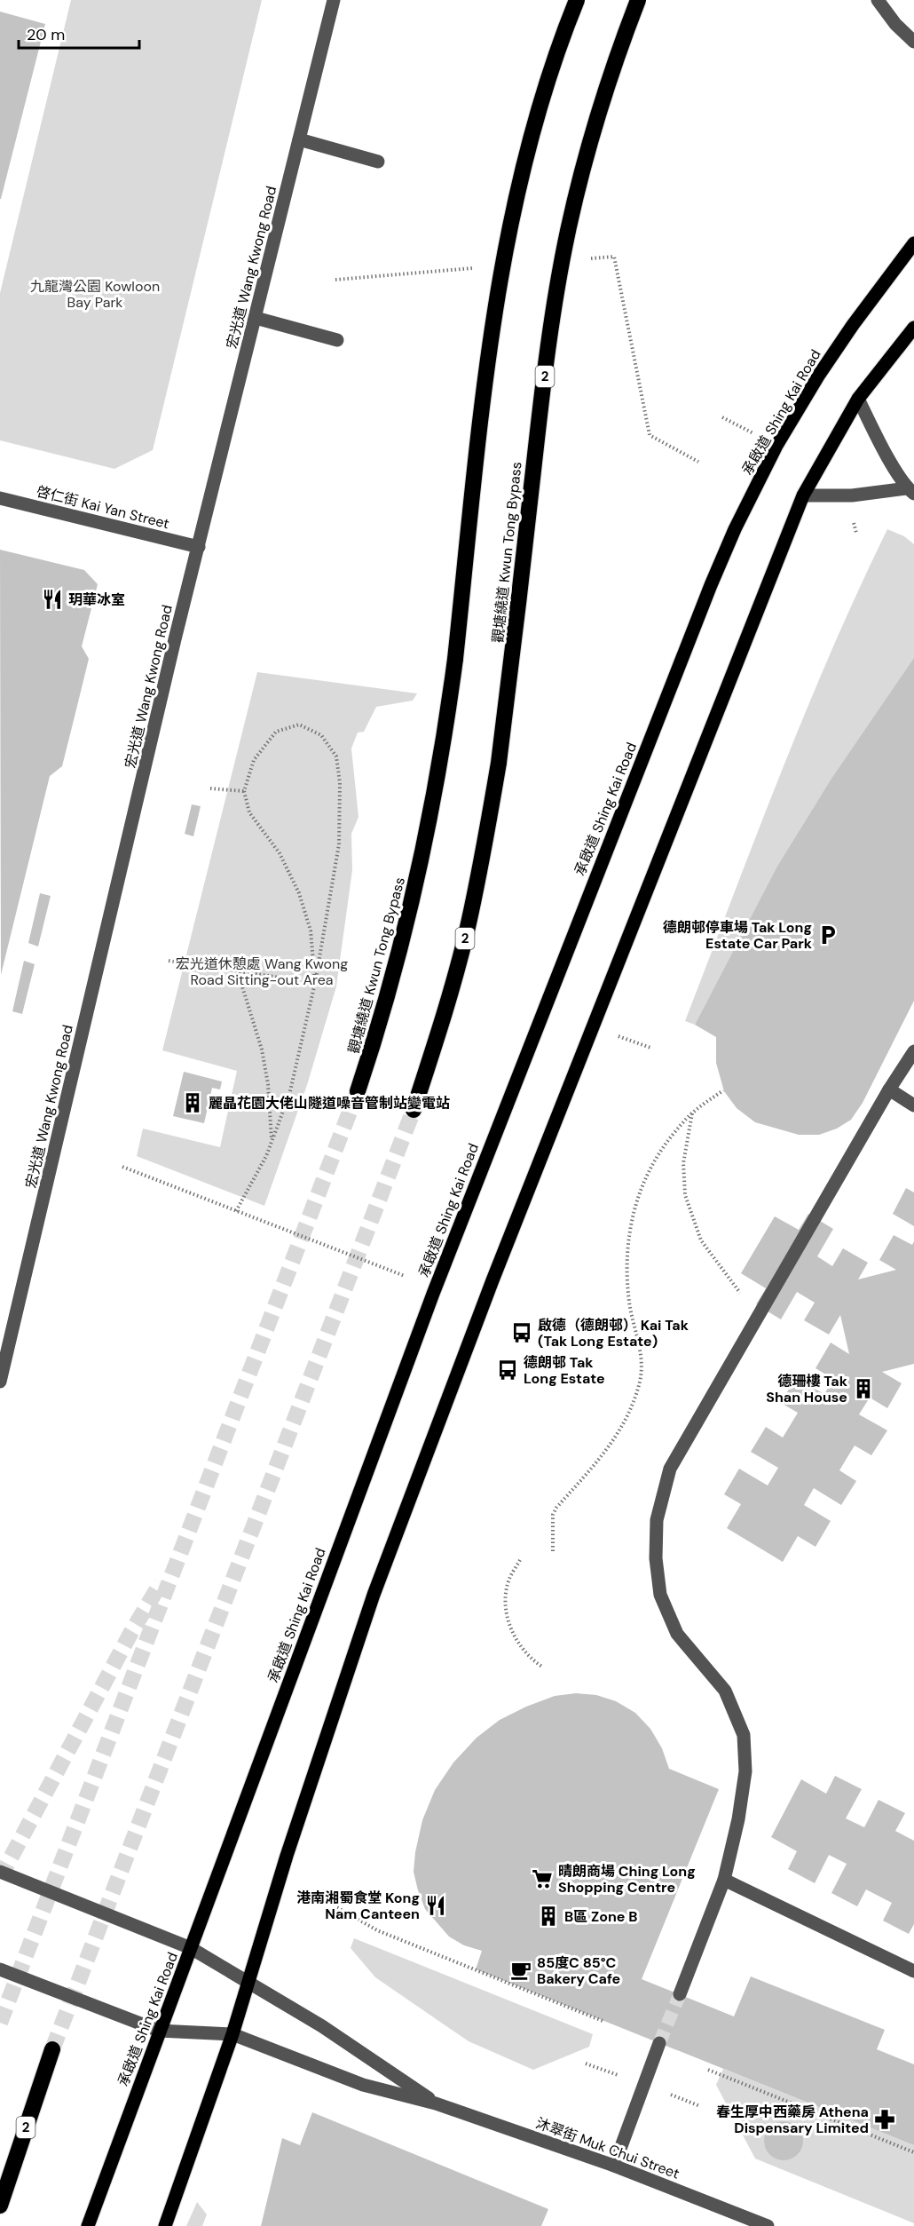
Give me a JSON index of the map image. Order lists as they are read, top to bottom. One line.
{"streets":{"highway":["2","觀塘繞道 Kwun Tong Bypass"],"main road":["承啟道 Shing Kai Road"],"street":["宏光道 Wang Kwong Road","啓仁街 Kai Yan Street","沐翠街 Muk Chui Street"]},"crossings":[["宏光道 Wang Kwong Road","啓仁街 Kai Yan Street"],["承啟道 Shing Kai Road","沐翠街 Muk Chui Street"]],"parks":["九龍灣公園 Kowloon Bay Park","宏光道休憩處 Wang Kwong Road Sitting-out Area"],"places":{"restaurant":["玥華冰室","港南湘蜀食堂 Kong Nam Canteen"],"parking":["德朗邨停車場 Tak Long Estate Car Park"],"building":["麗晶花園大佬山隧道噪音管制站變電站","德珊樓 Tak Shan House","B區 Zone B"],"bus stop":["啟德（德朗邨） Kai Tak (Tak Long Estate)","德朗邨 Tak Long Estate"],"supermarket":["晴朗商場 Ching Long Shopping Centre"],"cafe":["85度C 85°C Bakery Cafe"],"pharmacy":["春生厚中西藥房 Athena Dispensary Limited"]},"scale_bar":"20 m"}
